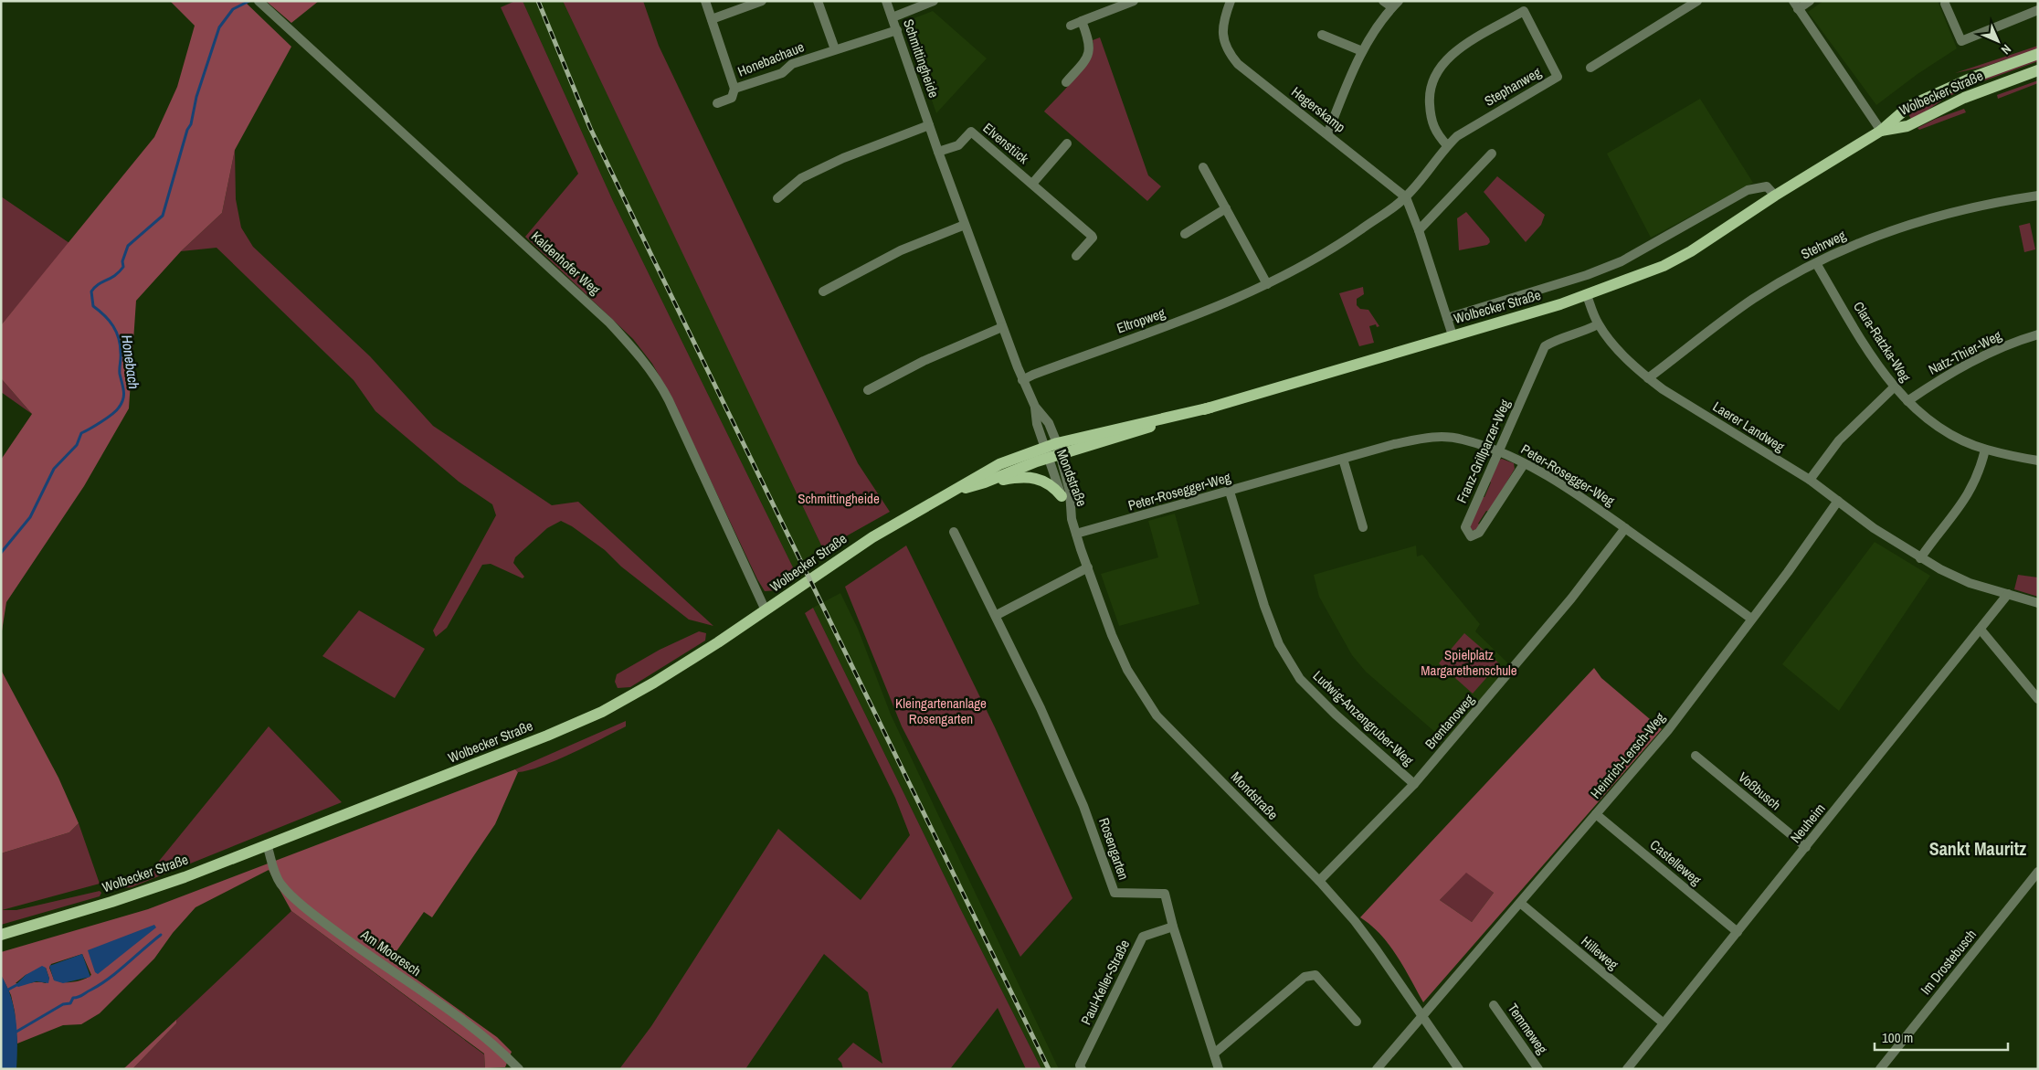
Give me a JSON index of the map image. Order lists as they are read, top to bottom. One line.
{"streets":{"main road":["Wolbecker Straße"],"street":["Schmittingheide","Honebachaue","Stephanweg","Hegerskamp","Elvenstück","Stehrweg","Kaldenhofer Weg","Eltropweg","Clara-Ratzka-Weg","Natz-Thier-Weg","Laerer Landweg","Franz-Grillparzer-Weg","Peter-Rosegger-Weg","Mondstraße","Ludwig-Anzengruber-Weg","Brentanoweg","Heinrich-Lersch-Weg","Voßbusch","Neuheim","Rosengarten","Castelleweg","Am Mooresch","Hilleweg","Im Drostebusch","Paul-Keller-Straße","Temmeweg"]},"crossings":[["Schmittingheide","Honebachaue"],["Schmittingheide","Wolbecker Straße"],["Schmittingheide","Elvenstück"],["Schmittingheide","Eltropweg"],["Schmittingheide","Mondstraße"],["Stephanweg","Hegerskamp"],["Stephanweg","Eltropweg"],["Wolbecker Straße","Kaldenhofer Weg"],["Wolbecker Straße","Laerer Landweg"],["Wolbecker Straße","Mondstraße"],["Wolbecker Straße","Am Mooresch"],["Hegerskamp","Eltropweg"],["Stehrweg","Clara-Ratzka-Weg"],["Stehrweg","Laerer Landweg"],["Clara-Ratzka-Weg","Natz-Thier-Weg"],["Laerer Landweg","Franz-Grillparzer-Weg"],["Laerer Landweg","Heinrich-Lersch-Weg"],["Laerer Landweg","Neuheim"],["Franz-Grillparzer-Weg","Peter-Rosegger-Weg"],["Peter-Rosegger-Weg","Mondstraße"],["Peter-Rosegger-Weg","Ludwig-Anzengruber-Weg"],["Peter-Rosegger-Weg","Brentanoweg"],["Peter-Rosegger-Weg","Heinrich-Lersch-Weg"],["Mondstraße","Brentanoweg"],["Mondstraße","Heinrich-Lersch-Weg"],["Ludwig-Anzengruber-Weg","Brentanoweg"],["Heinrich-Lersch-Weg","Castelleweg"],["Heinrich-Lersch-Weg","Hilleweg"],["Voßbusch","Neuheim"],["Neuheim","Castelleweg"],["Neuheim","Hilleweg"],["Rosengarten","Paul-Keller-Straße"]],"districts":["Sankt Mauritz"],"water":["Honebach"],"parks":["Schmittingheide","Spielplatz Margarethenschule","Kleingartenanlage Rosengarten"],"scale_bar":"100 m","north":"bottom right"}
